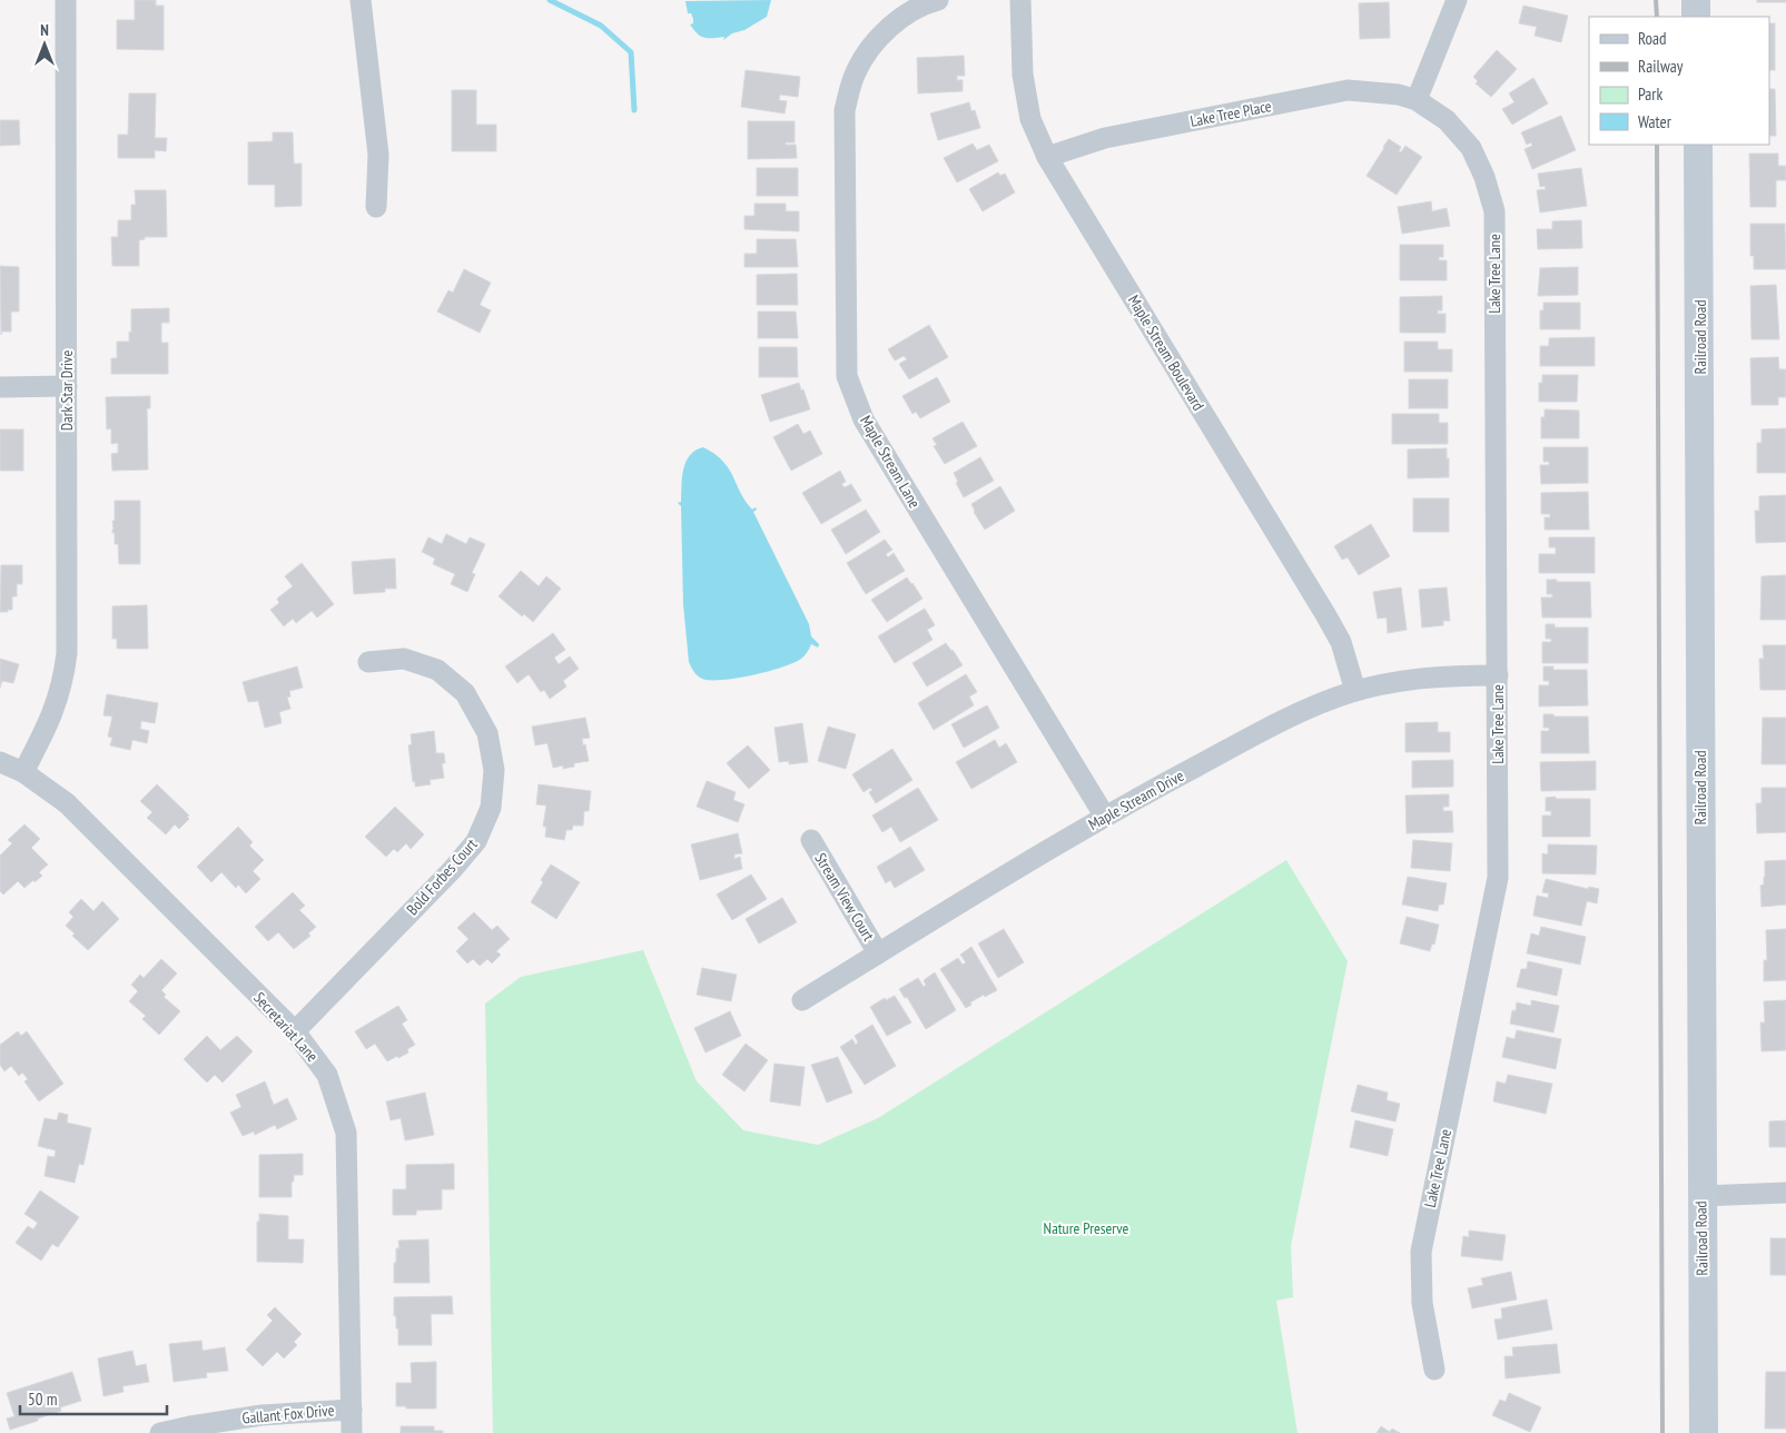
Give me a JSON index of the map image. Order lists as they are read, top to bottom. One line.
{"streets":{"street":["Lake Tree Place","Lake Tree Lane","Railroad Road","Maple Stream Boulevard","Dark Star Drive","Maple Stream Lane","Maple Stream Drive","Bold Forbes Court","Stream View Court","Secretariat Lane","Gallant Fox Drive"]},"crossings":[["Lake Tree Place","Lake Tree Lane"],["Lake Tree Place","Maple Stream Boulevard"],["Lake Tree Lane","Maple Stream Drive"],["Maple Stream Boulevard","Maple Stream Drive"],["Dark Star Drive","Secretariat Lane"],["Maple Stream Lane","Maple Stream Drive"],["Maple Stream Drive","Stream View Court"],["Bold Forbes Court","Secretariat Lane"],["Secretariat Lane","Gallant Fox Drive"]],"parks":["Nature Preserve"],"legend":["Road","Railway","Park","Water"],"scale_bar":"50 m","north":"top"}
